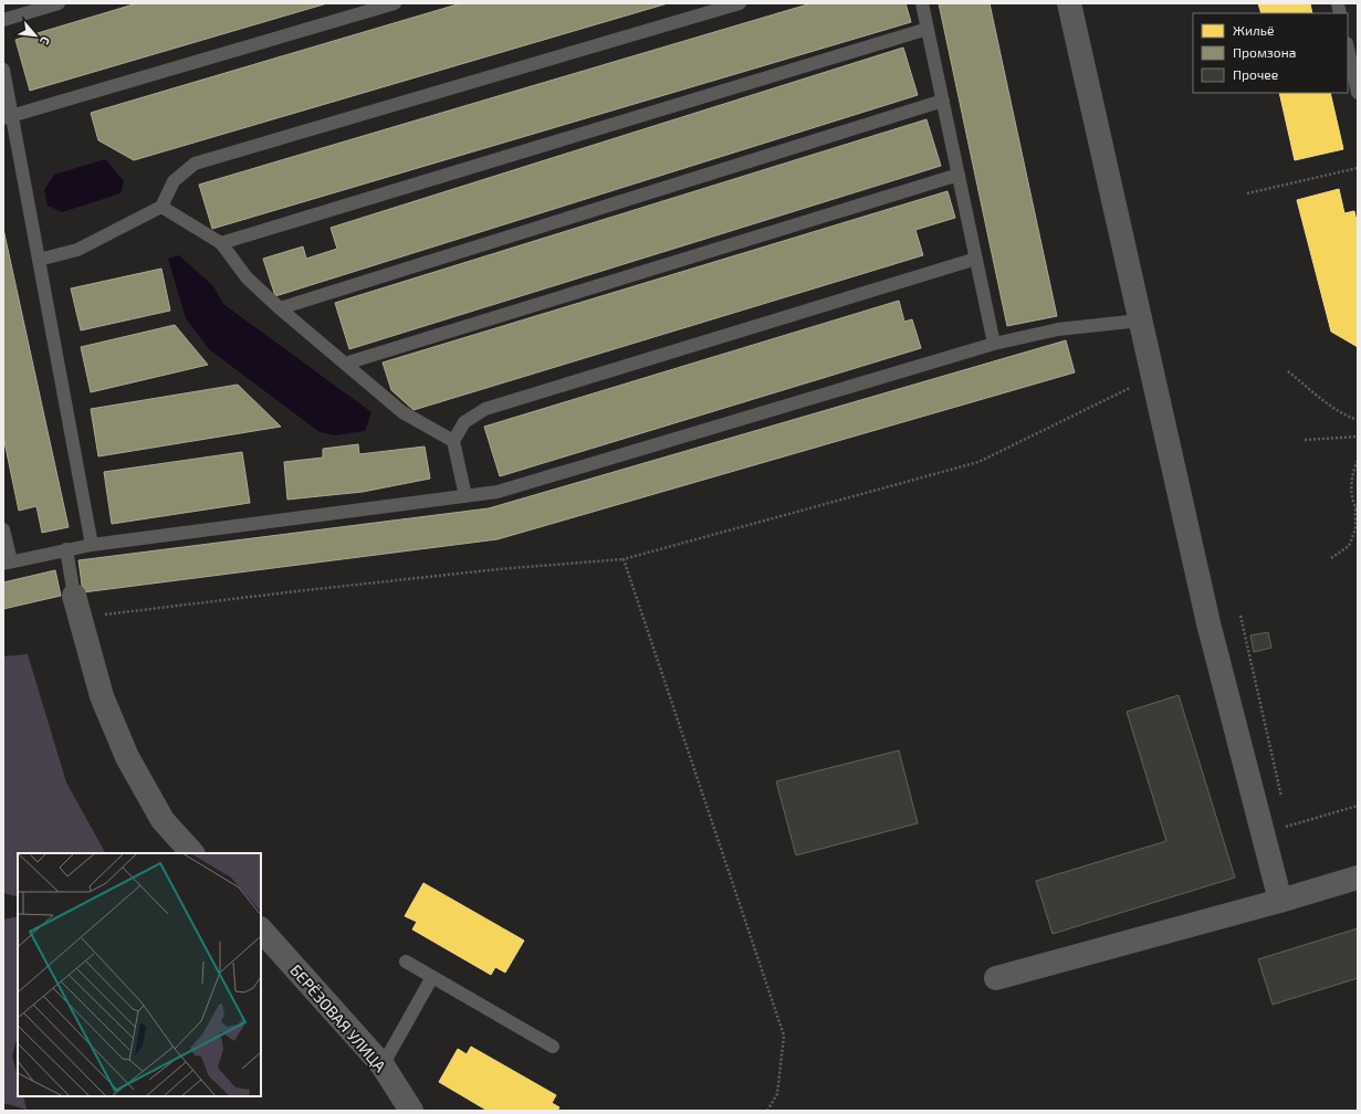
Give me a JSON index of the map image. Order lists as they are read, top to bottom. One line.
{"streets":{"street":["БЕРЁЗОВАЯ УЛИЦА"]},"legend":["Жильё","Промзона","Прочее"],"north":"bottom right"}
